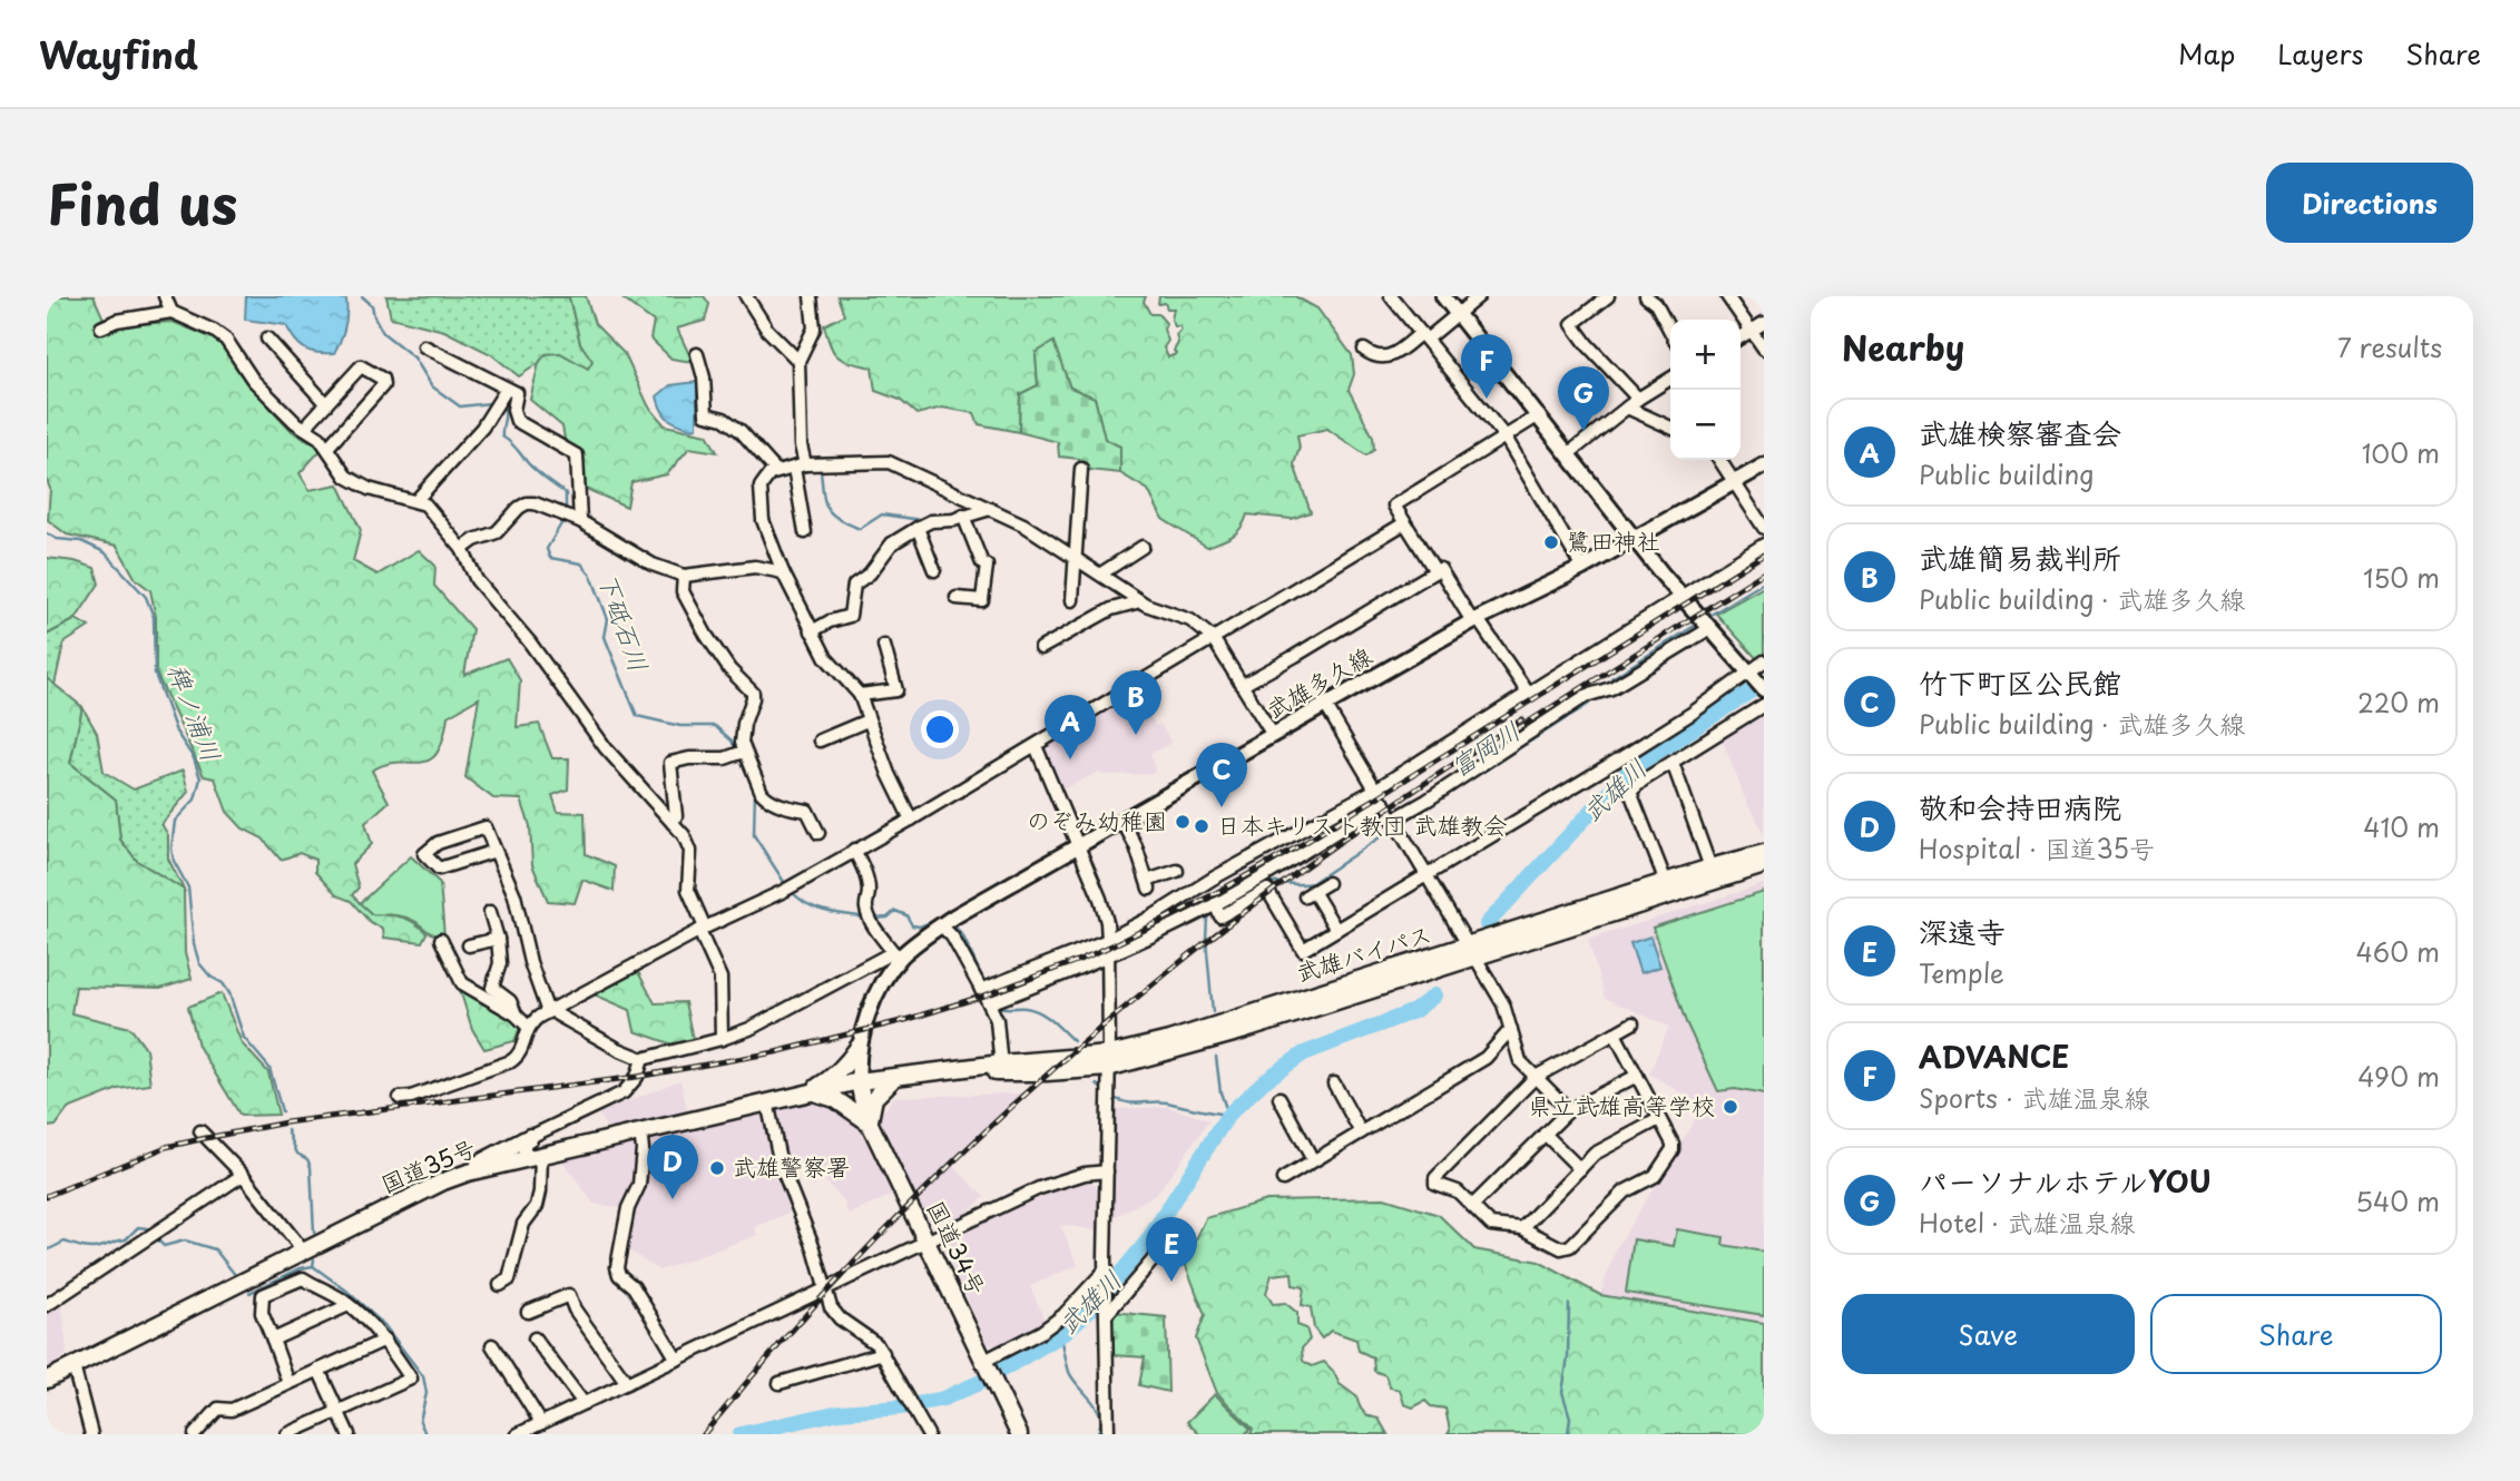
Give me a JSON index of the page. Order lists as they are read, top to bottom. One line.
{"streets":{"highway":["武雄バイパス","国道35号","国道34号"],"main road":["武雄多久線"]},"crossings":[["武雄多久線","武雄バイパス"],["武雄多久線","国道35号"],["武雄多久線","国道34号"],["武雄バイパス","国道35号"],["武雄バイパス","国道34号"],["国道35号","国道34号"]],"water":["下砥石川","稗ノ浦川","富岡川","武雄川"],"places":["鷺田神社","のぞみ幼稚園","日本キリスト教団 武雄教会","県立武雄高等学校","武雄警察署"],"page":{"header":"Wayfind","nav":["Map","Layers","Share"],"title":"Find us","buttons":["Directions",["Save","Share"]],"heading":["Nearby","7 results"],"map_buttons":["+","−"],"pins":["F","G","B","A","C","D","E"],"list":[{"mark":"A","name":"武雄検察審査会","note":"Public building","value":"100 m"},{"mark":"B","name":"武雄簡易裁判所","note":"Public building · 武雄多久線","value":"150 m"},{"mark":"C","name":"竹下町区公民館","note":"Public building · 武雄多久線","value":"220 m"},{"mark":"D","name":"敬和会持田病院","note":"Hospital · 国道35号","value":"410 m"},{"mark":"E","name":"深遠寺","note":"Temple","value":"460 m"},{"mark":"F","name":"ADVANCE","note":"Sports · 武雄温泉線","value":"490 m"},{"mark":"G","name":"パーソナルホテルYOU","note":"Hotel · 武雄温泉線","value":"540 m"}]}}
